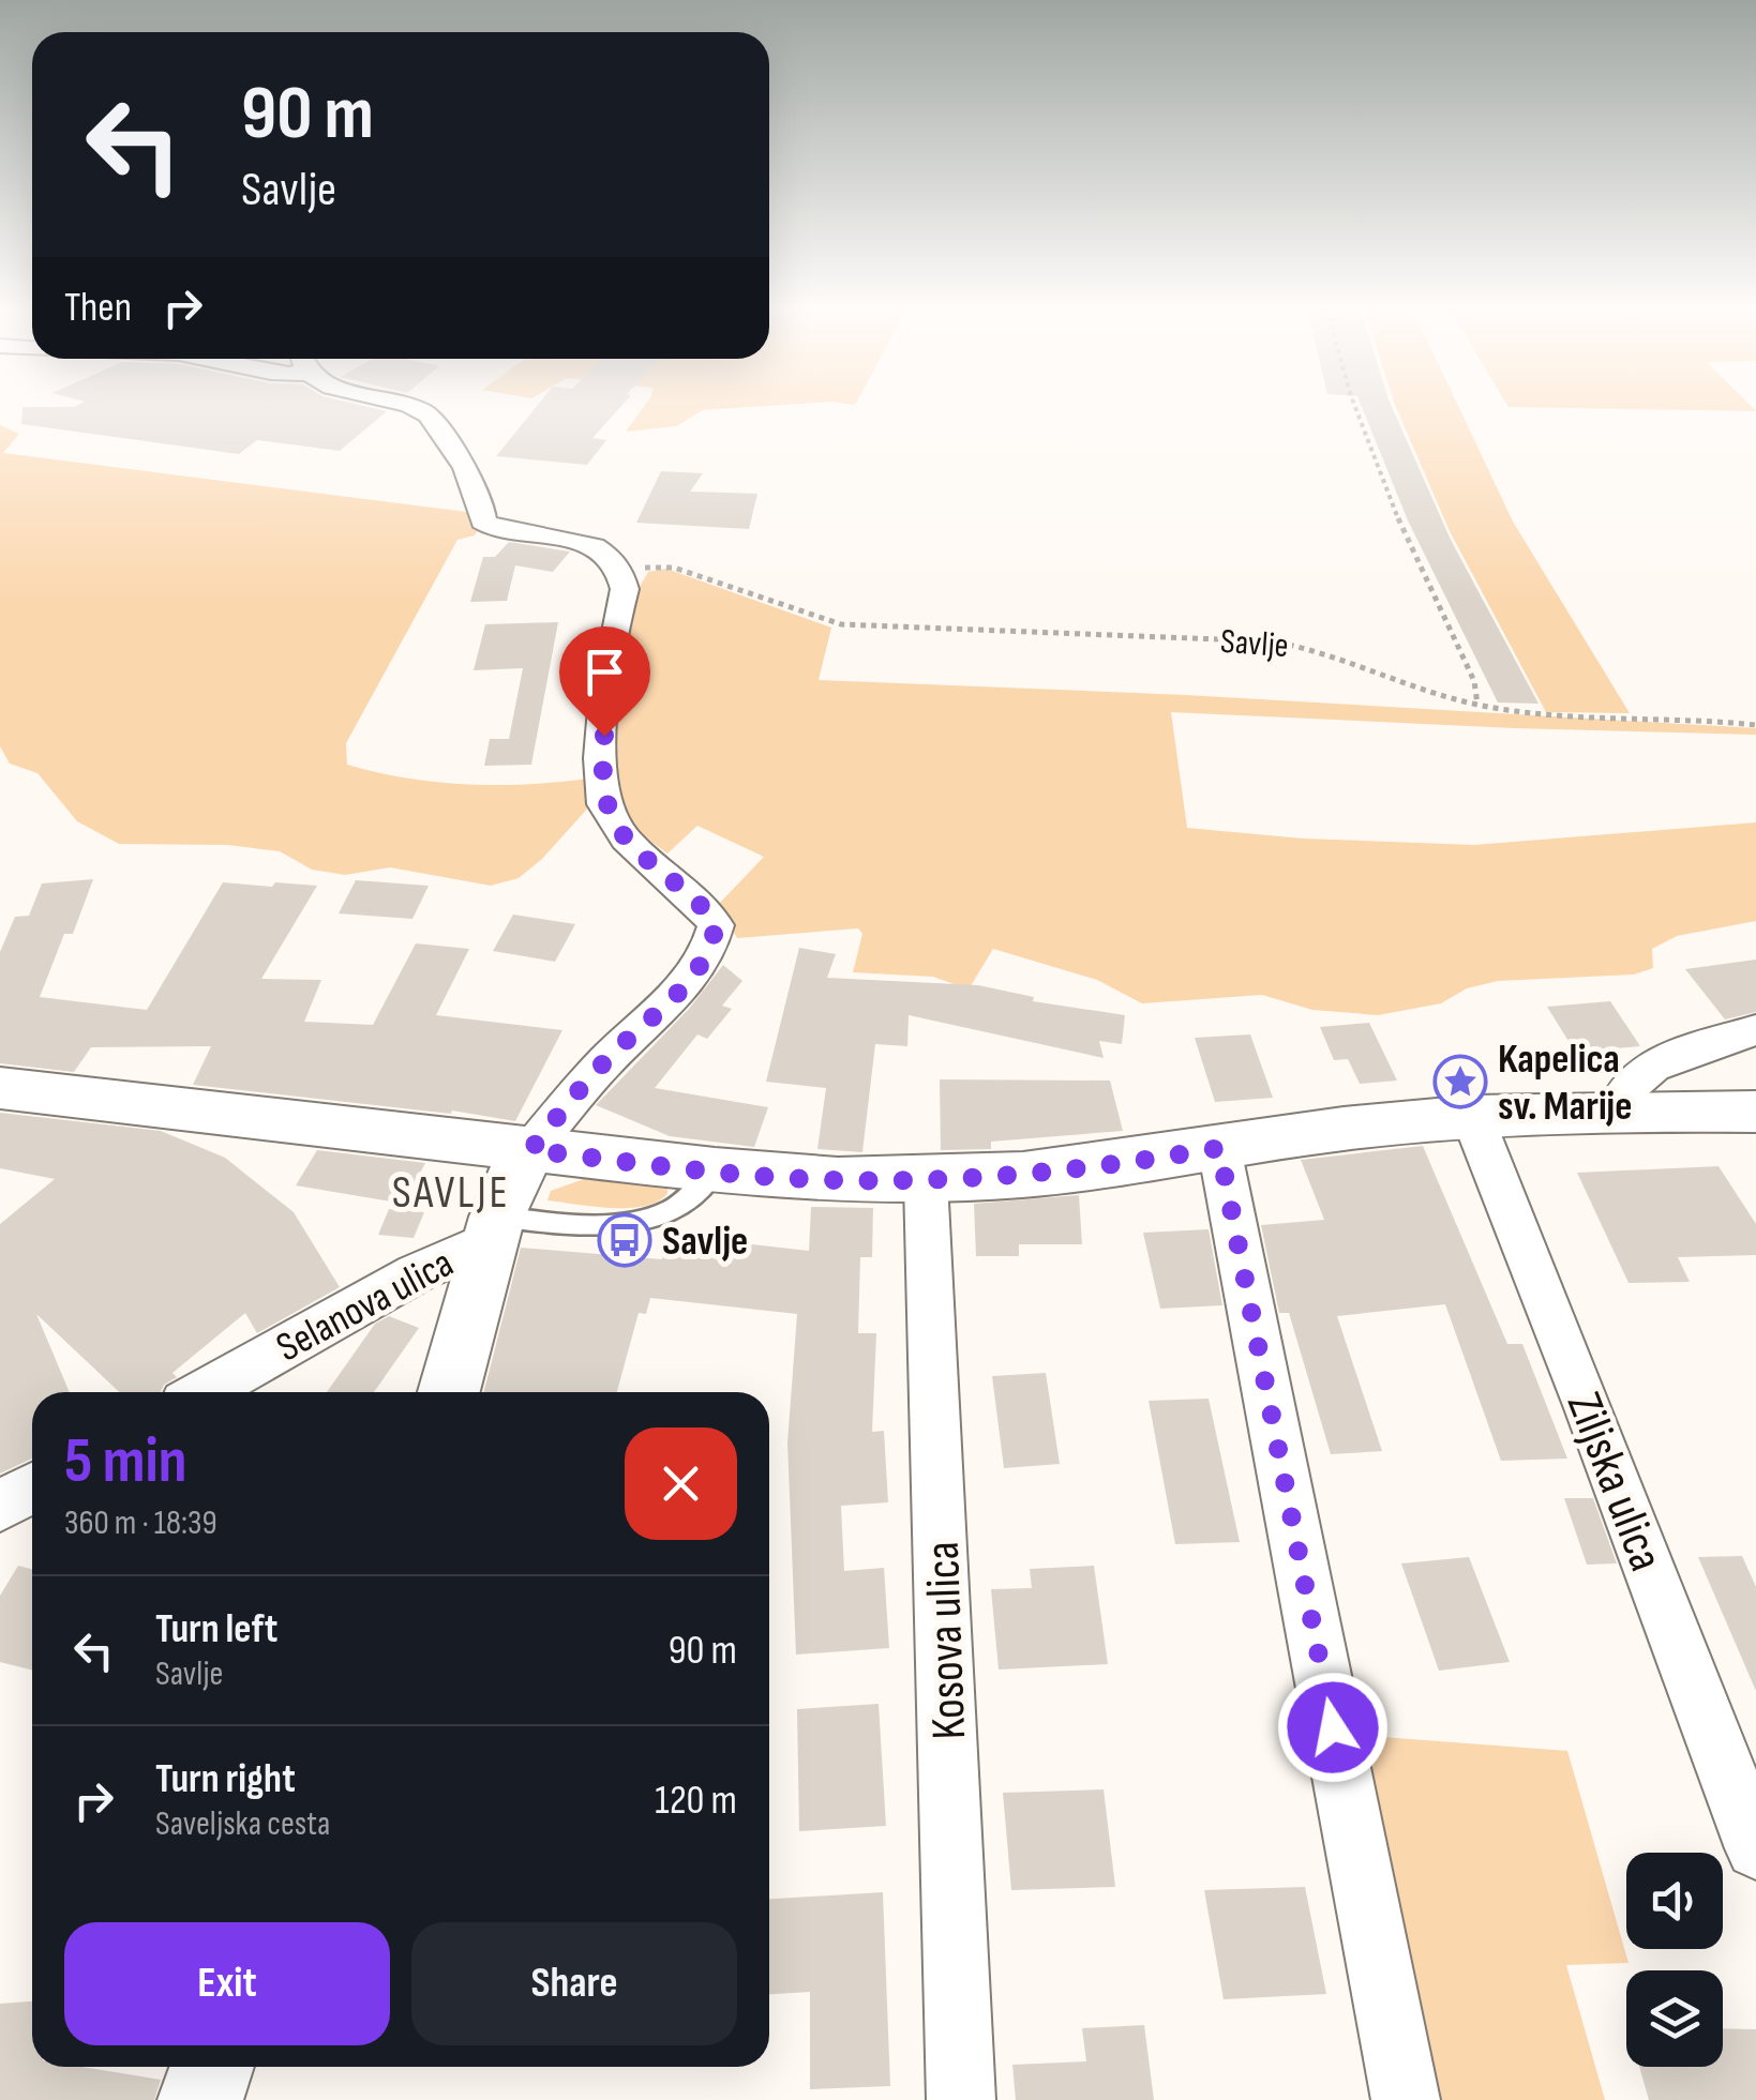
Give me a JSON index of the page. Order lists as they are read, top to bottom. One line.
{"streets":{"street":["Selanova ulica","Ziljska ulica","Kosova ulica"],"path":["Savlje"]},"districts":["SAVLJE"],"places":{"place":["Kapelica sv. Marije"],"bus stop":["Savlje"]},"page":{"turn":["90 m","Savlje"],"then":"Then","heading":["5 min","360 m · 18:39"],"list":[{"name":"Turn left","note":"Savlje","value":"90 m"},{"name":"Turn right","note":"Saveljska cesta","value":"120 m"}],"buttons":["Exit","Share"]}}
